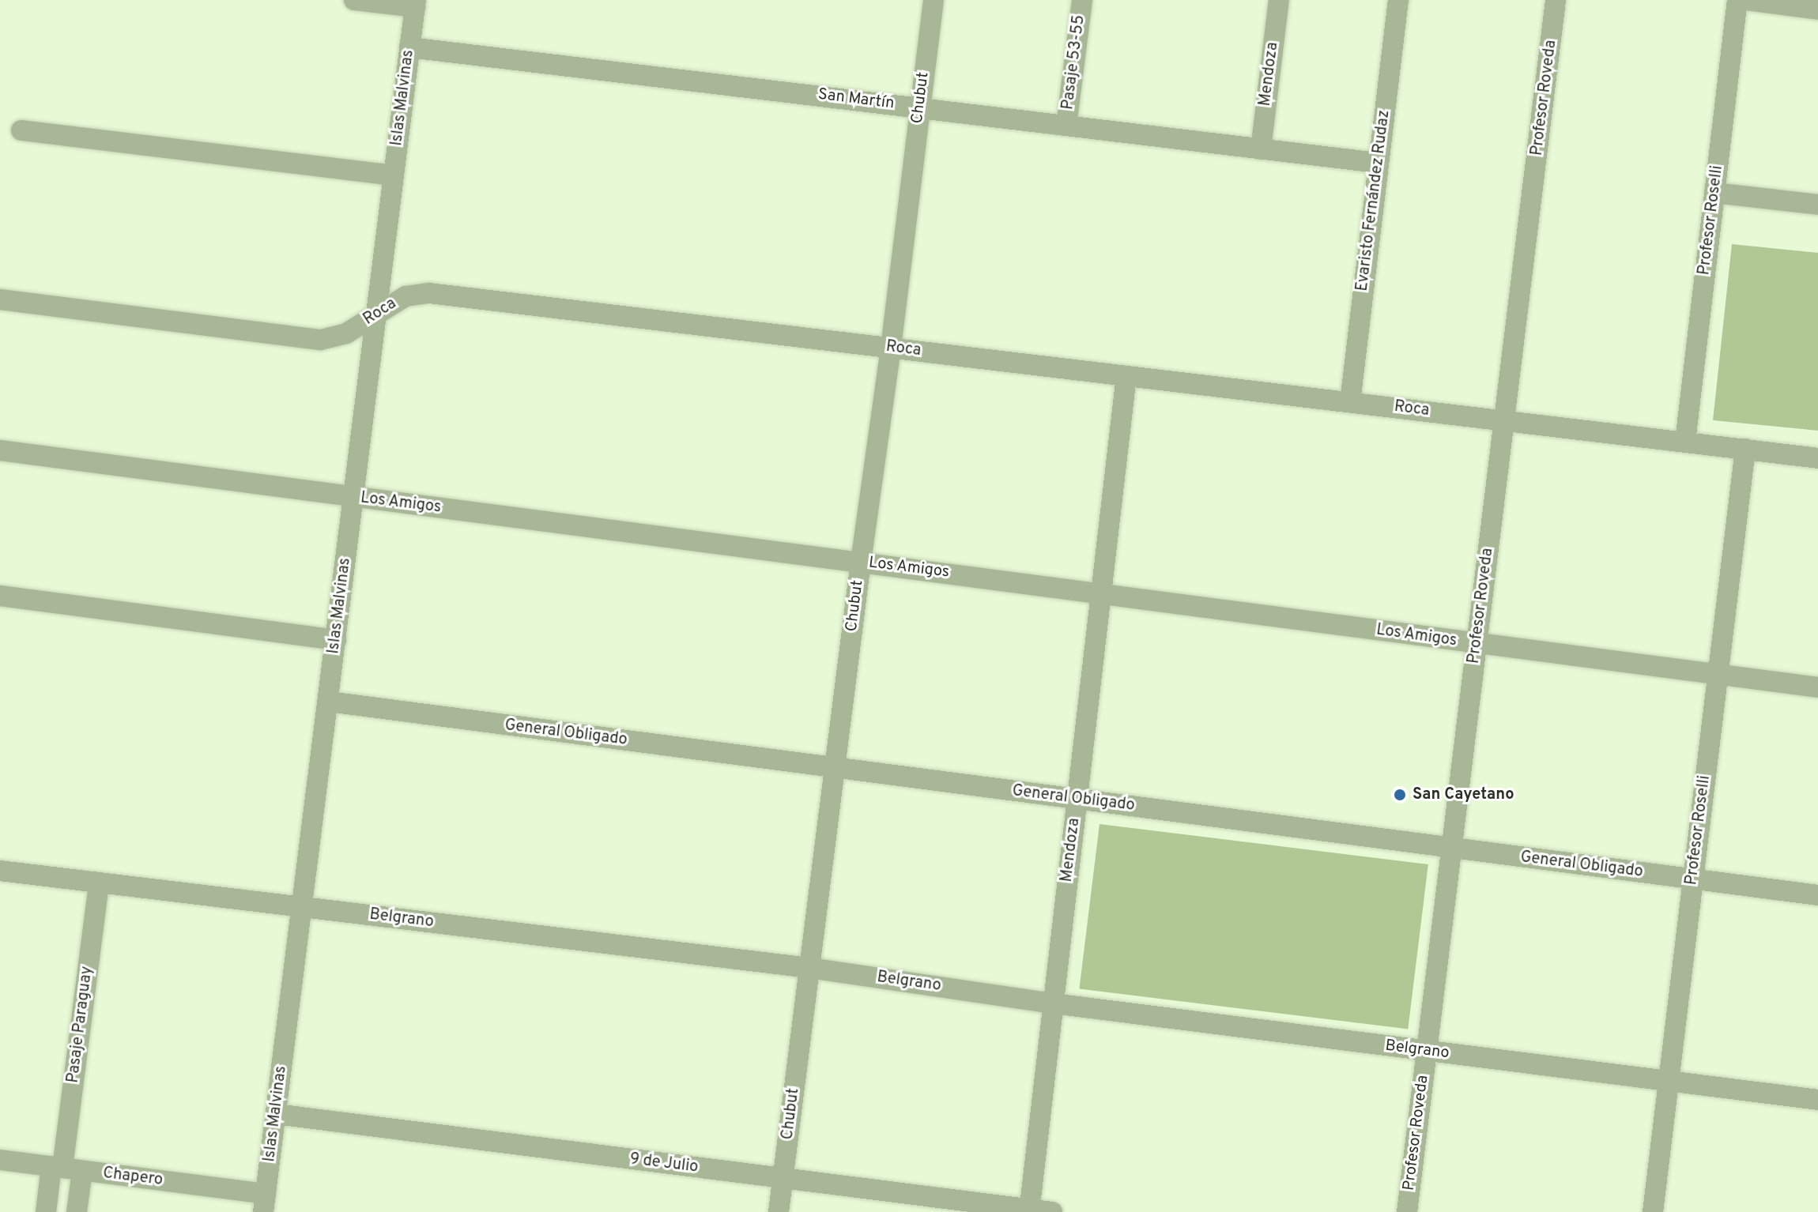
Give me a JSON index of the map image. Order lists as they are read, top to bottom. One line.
{"streets":{"street":["Pasaje 53-55","Mendoza","Islas Malvinas","Chubut","Profesor Roveda","San Martín","Evaristo Fernández Rudaz","Profesor Roselli","Roca","Los Amigos","General Obligado","Belgrano","Pasaje Paraguay","9 de Julio","Chapero"]},"crossings":[["Pasaje 53-55","San Martín"],["Mendoza","San Martín"],["Mendoza","Roca"],["Mendoza","Los Amigos"],["Mendoza","General Obligado"],["Mendoza","Belgrano"],["Mendoza","9 de Julio"],["Islas Malvinas","San Martín"],["Islas Malvinas","Roca"],["Islas Malvinas","Los Amigos"],["Islas Malvinas","General Obligado"],["Islas Malvinas","Belgrano"],["Islas Malvinas","9 de Julio"],["Islas Malvinas","Chapero"],["Chubut","San Martín"],["Chubut","Roca"],["Chubut","Los Amigos"],["Chubut","General Obligado"],["Chubut","Belgrano"],["Chubut","9 de Julio"],["Profesor Roveda","Roca"],["Profesor Roveda","Los Amigos"],["Profesor Roveda","General Obligado"],["Profesor Roveda","Belgrano"],["San Martín","Evaristo Fernández Rudaz"],["Evaristo Fernández Rudaz","Roca"],["Profesor Roselli","Roca"],["Profesor Roselli","Los Amigos"],["Profesor Roselli","General Obligado"],["Profesor Roselli","Belgrano"],["Belgrano","Pasaje Paraguay"],["Pasaje Paraguay","Chapero"]],"places":["San Cayetano"]}
